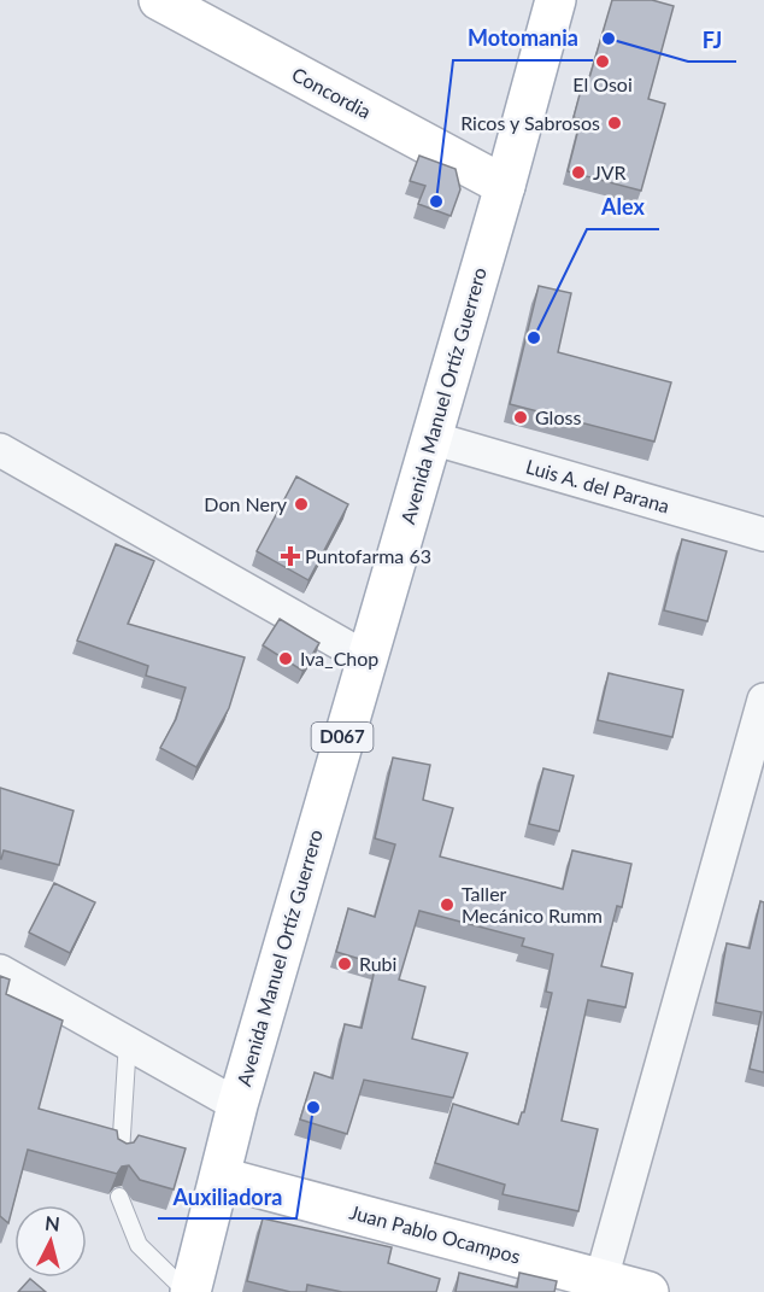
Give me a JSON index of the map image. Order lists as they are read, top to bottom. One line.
{"streets":{"main road":["Concordia","Avenida Manuel Ortíz Guerrero","D067","Juan Pablo Ocampos"],"street":["Luis A. del Parana"]},"crossings":[["Concordia","Avenida Manuel Ortíz Guerrero"],["Avenida Manuel Ortíz Guerrero","Luis A. del Parana"],["Avenida Manuel Ortíz Guerrero","Juan Pablo Ocampos"]],"places":{"other":["FJ","El Osoi","Ricos y Sabrosos","JVR","Motomania","Alex","Gloss","Don Nery","Iva_Chop","Taller Mecánico Rumm","Rubi","Auxiliadora"],"health":["Puntofarma 63"]},"north":"top"}
